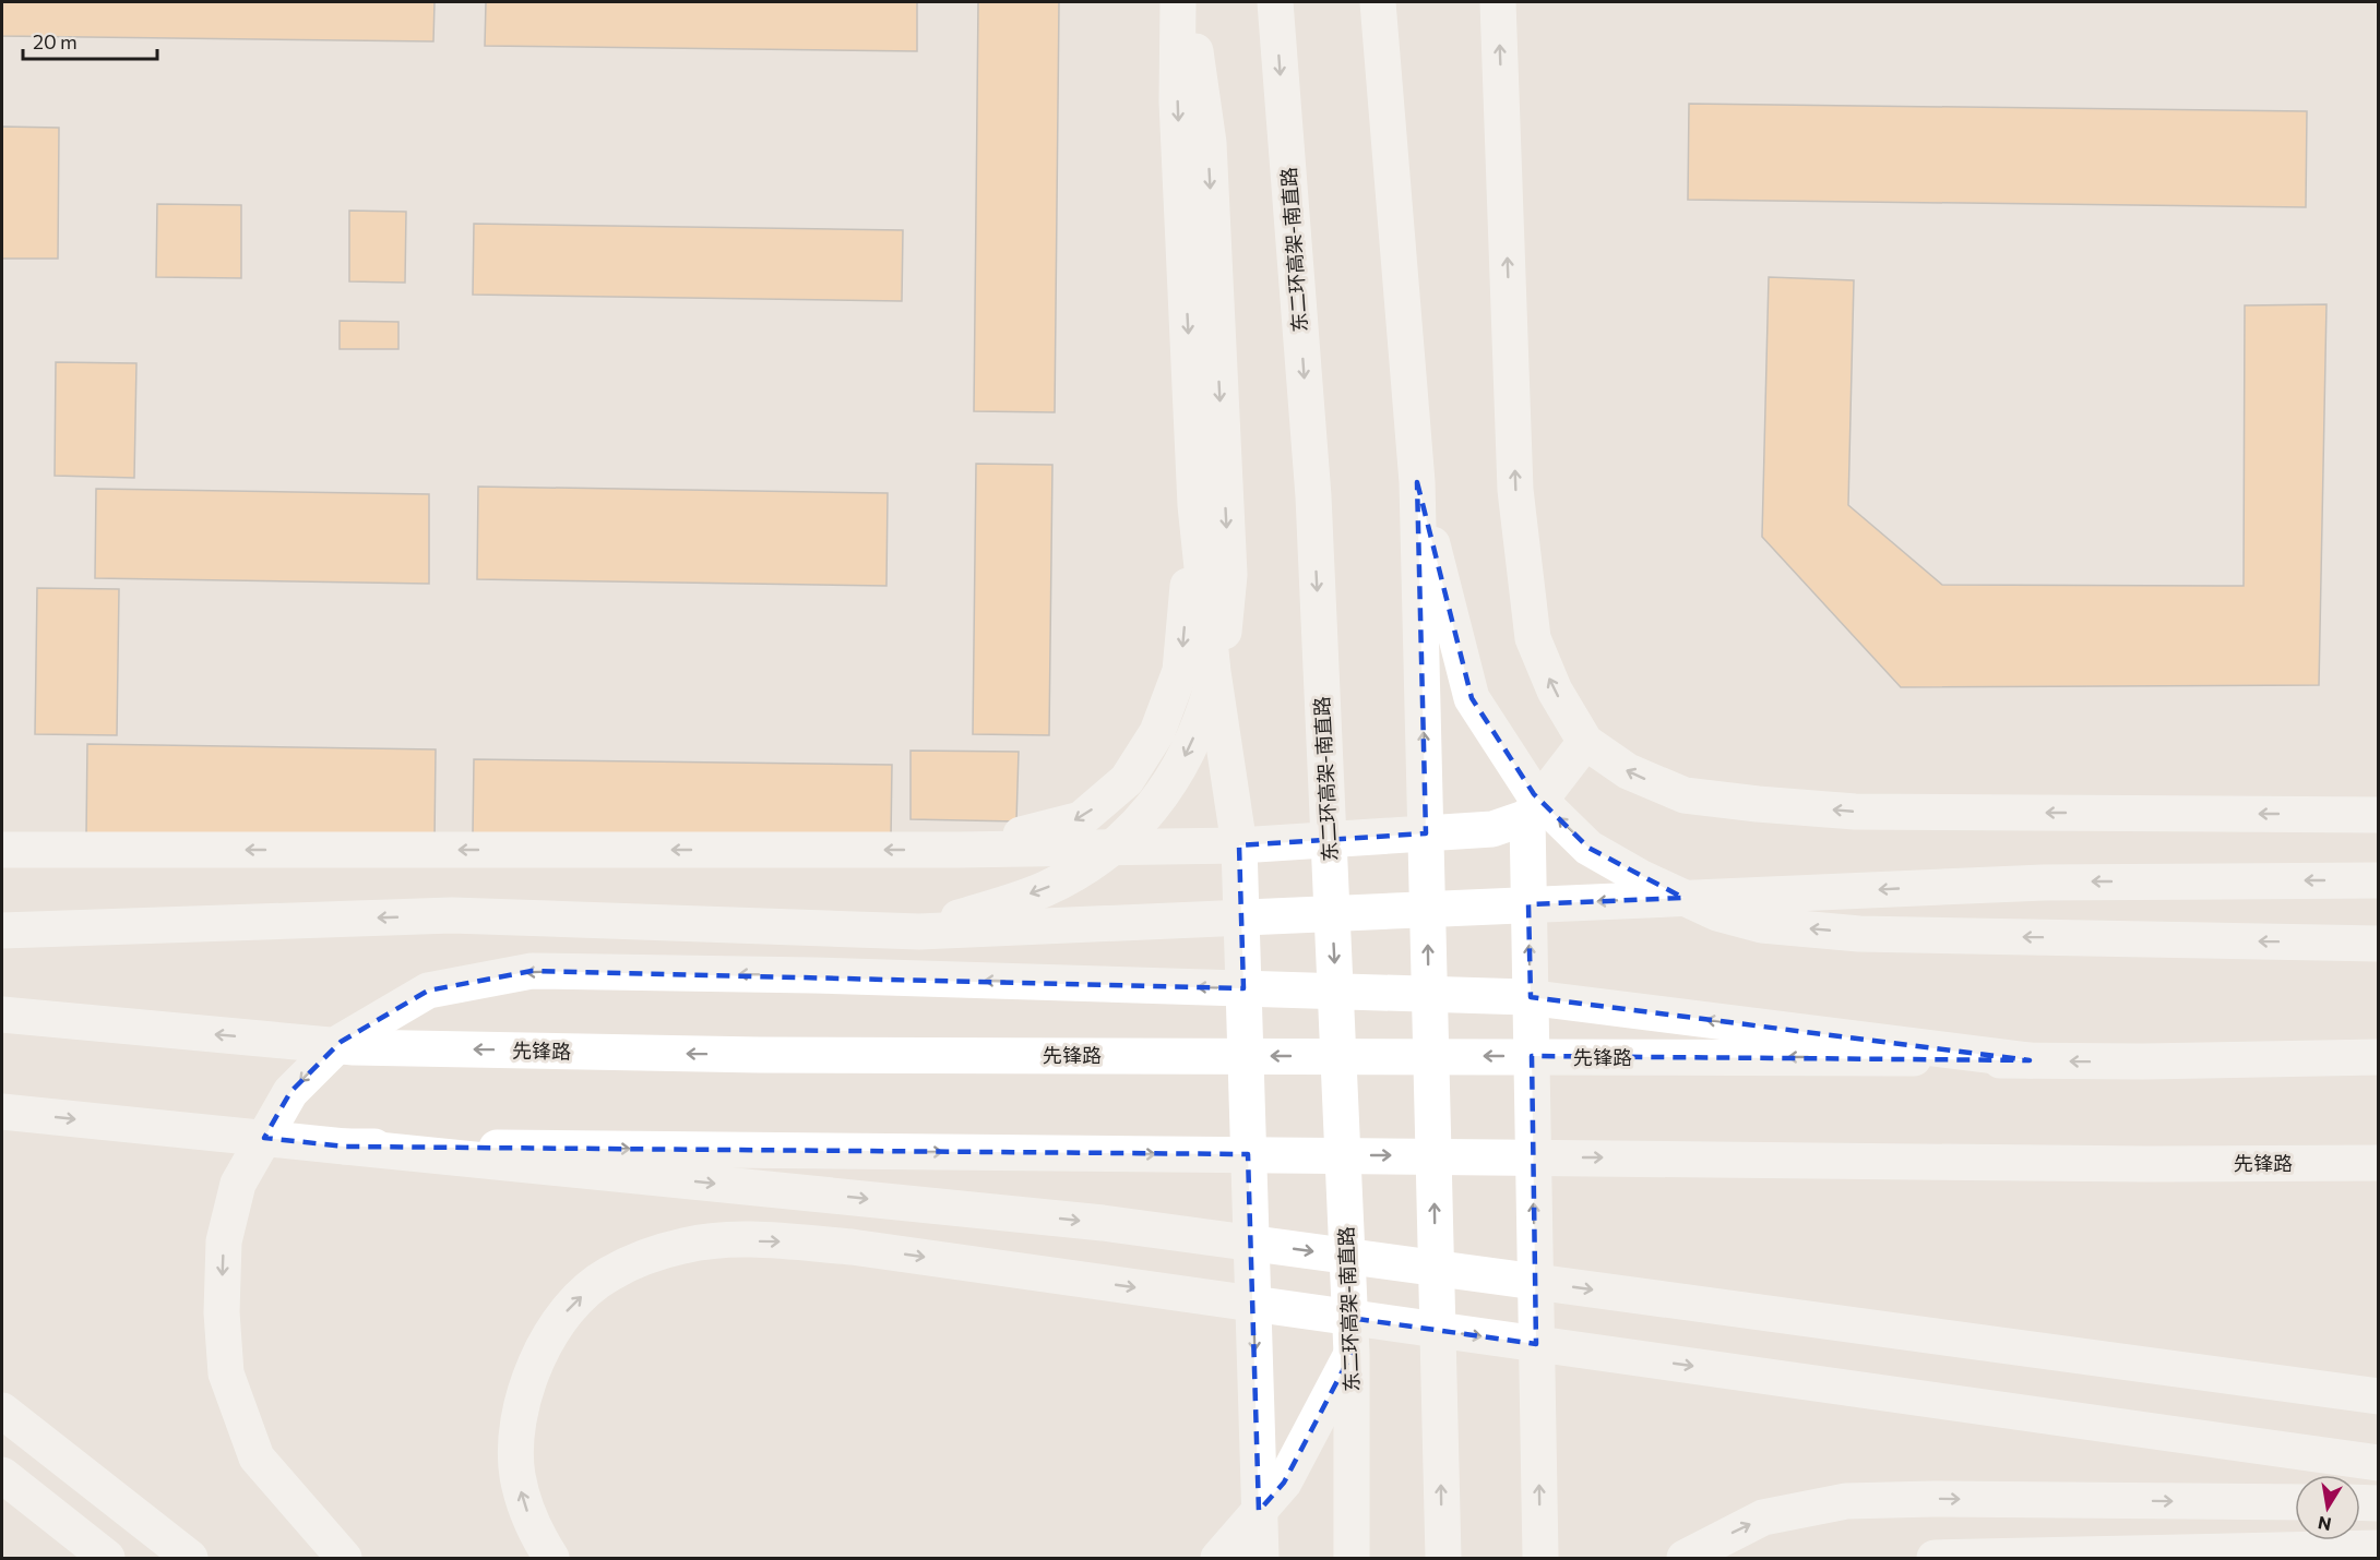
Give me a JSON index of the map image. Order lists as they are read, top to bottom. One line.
{"streets":{"main road":["东二环高架-南直路","先锋路"]},"scale_bar":"20 m","north":"bottom"}
